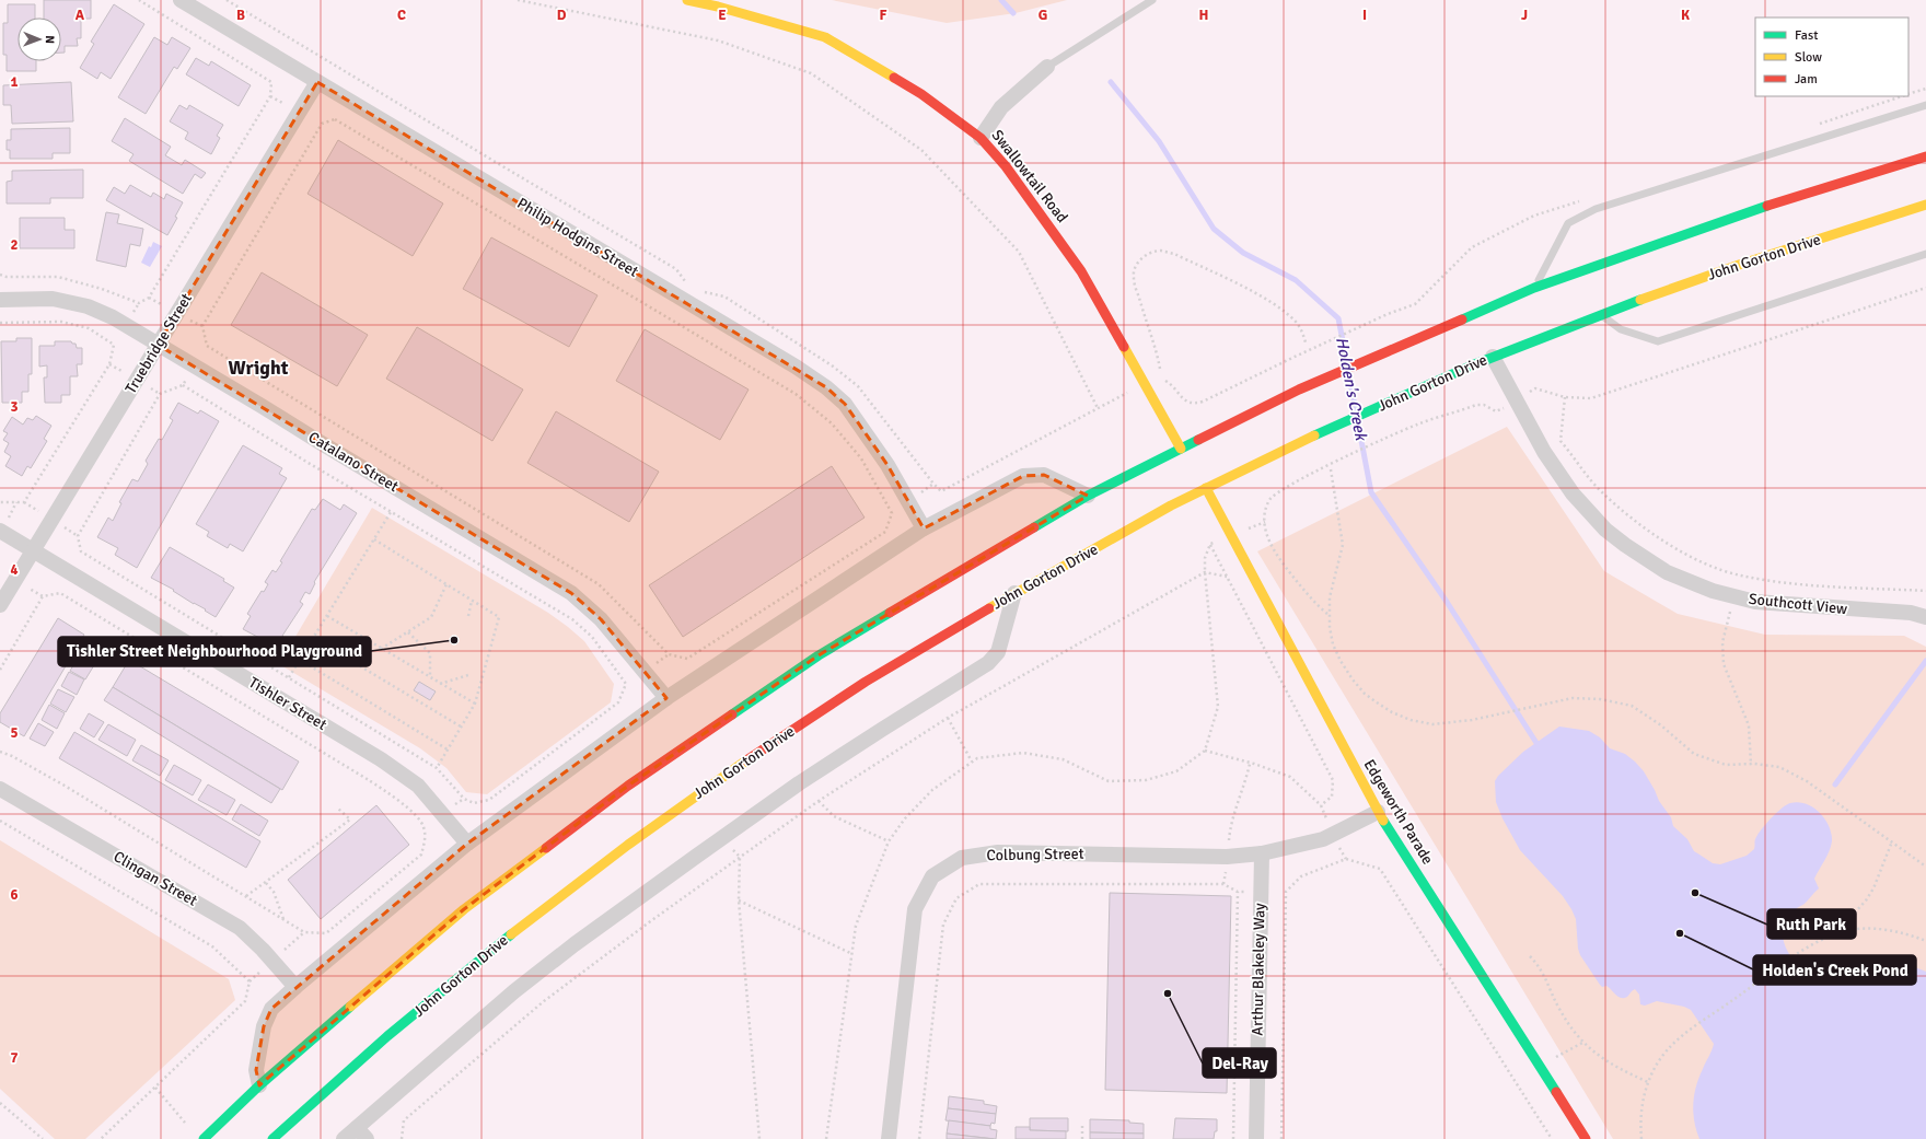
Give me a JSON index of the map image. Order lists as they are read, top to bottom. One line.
{"streets":{"main road":["Swallowtail Road","John Gorton Drive","Edgeworth Parade"],"street":["Philip Hodgins Street","Truebridge Street","Catalano Street","Southcott View","Tishler Street","Colbung Street","Clingan Street","Arthur Blakeley Way"]},"crossings":[["Philip Hodgins Street","Truebridge Street"],["John Gorton Drive","Southcott View"],["John Gorton Drive","Edgeworth Parade"],["Truebridge Street","Catalano Street"],["Truebridge Street","Tishler Street"],["Edgeworth Parade","Colbung Street"],["Colbung Street","Arthur Blakeley Way"]],"districts":["Wright"],"water":["Holden's Creek"],"places":["Tishler Street Neighbourhood Playground","Ruth Park","Holden's Creek Pond","Del-Ray"],"legend":["Fast","Slow","Jam"],"north":"right","grid":{"columns":["A","B","C","D","E","F","G","H","I","J","K"],"rows":["1","2","3","4","5","6","7"]}}
